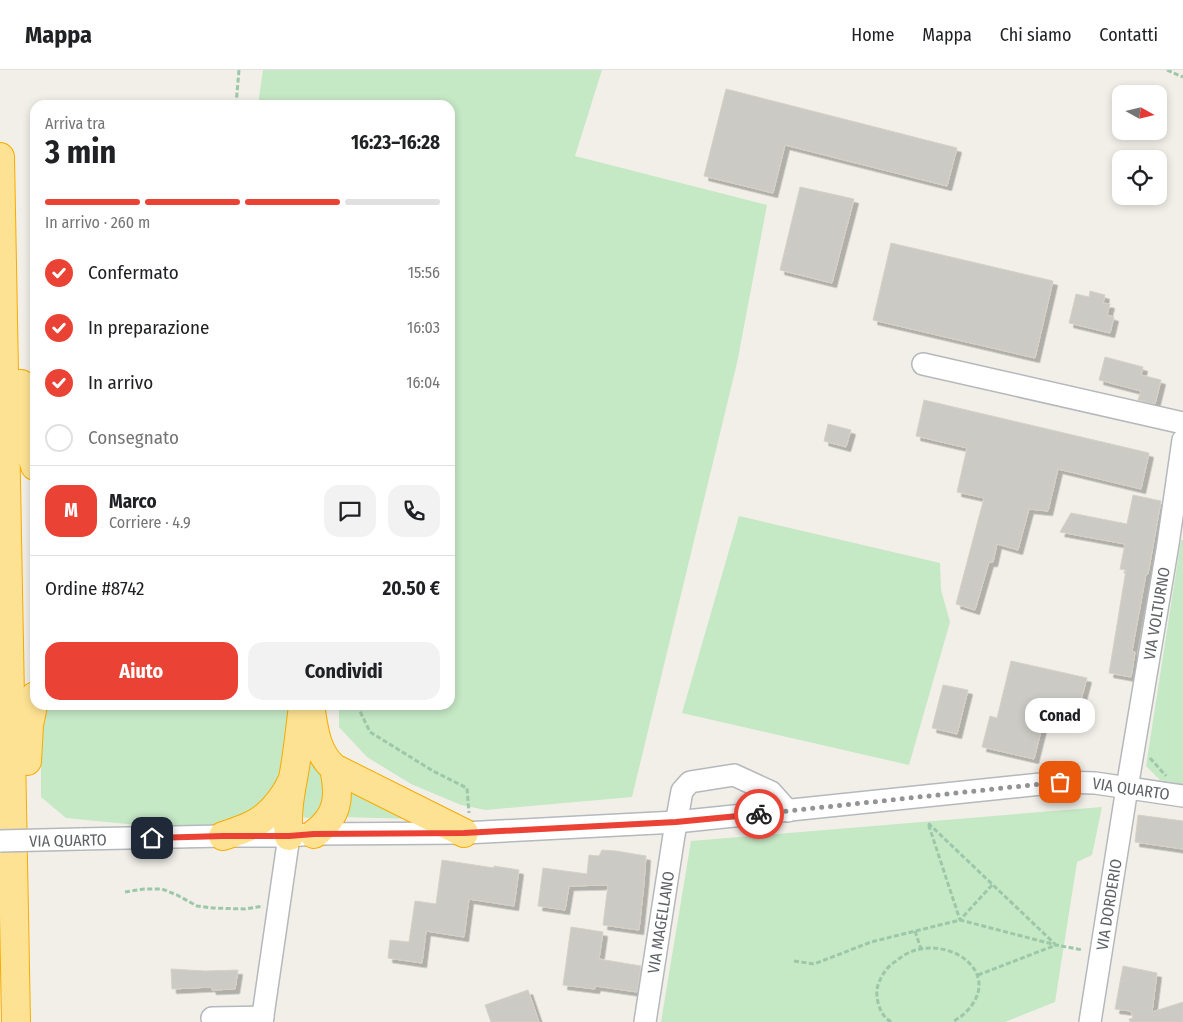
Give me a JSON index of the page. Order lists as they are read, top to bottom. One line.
{"streets":{"street":["VIA VOLTURNO","VIA QUARTO","VIA DORDERIO","VIA MAGELLANO"]},"crossings":[["VIA VOLTURNO","VIA QUARTO"],["VIA VOLTURNO","VIA DORDERIO"],["VIA QUARTO","VIA DORDERIO"],["VIA QUARTO","VIA MAGELLANO"]],"places":["Conad"],"north":"right","page":{"header":"Mappa","nav":["Home","Mappa","Chi siamo","Contatti"],"heading":["3 min","Arriva tra","16:23–16:28"],"panel":["Marco","Corriere · 4.9","Ordine #8742","20.50 €"],"bar":"In arrivo · 260 m","list":[["Confermato","15:56"],["In preparazione","16:03"],["In arrivo","16:04"],"Consegnato"],"round":"M","buttons":["Aiuto","Condividi"],"bubble":"Conad"}}
